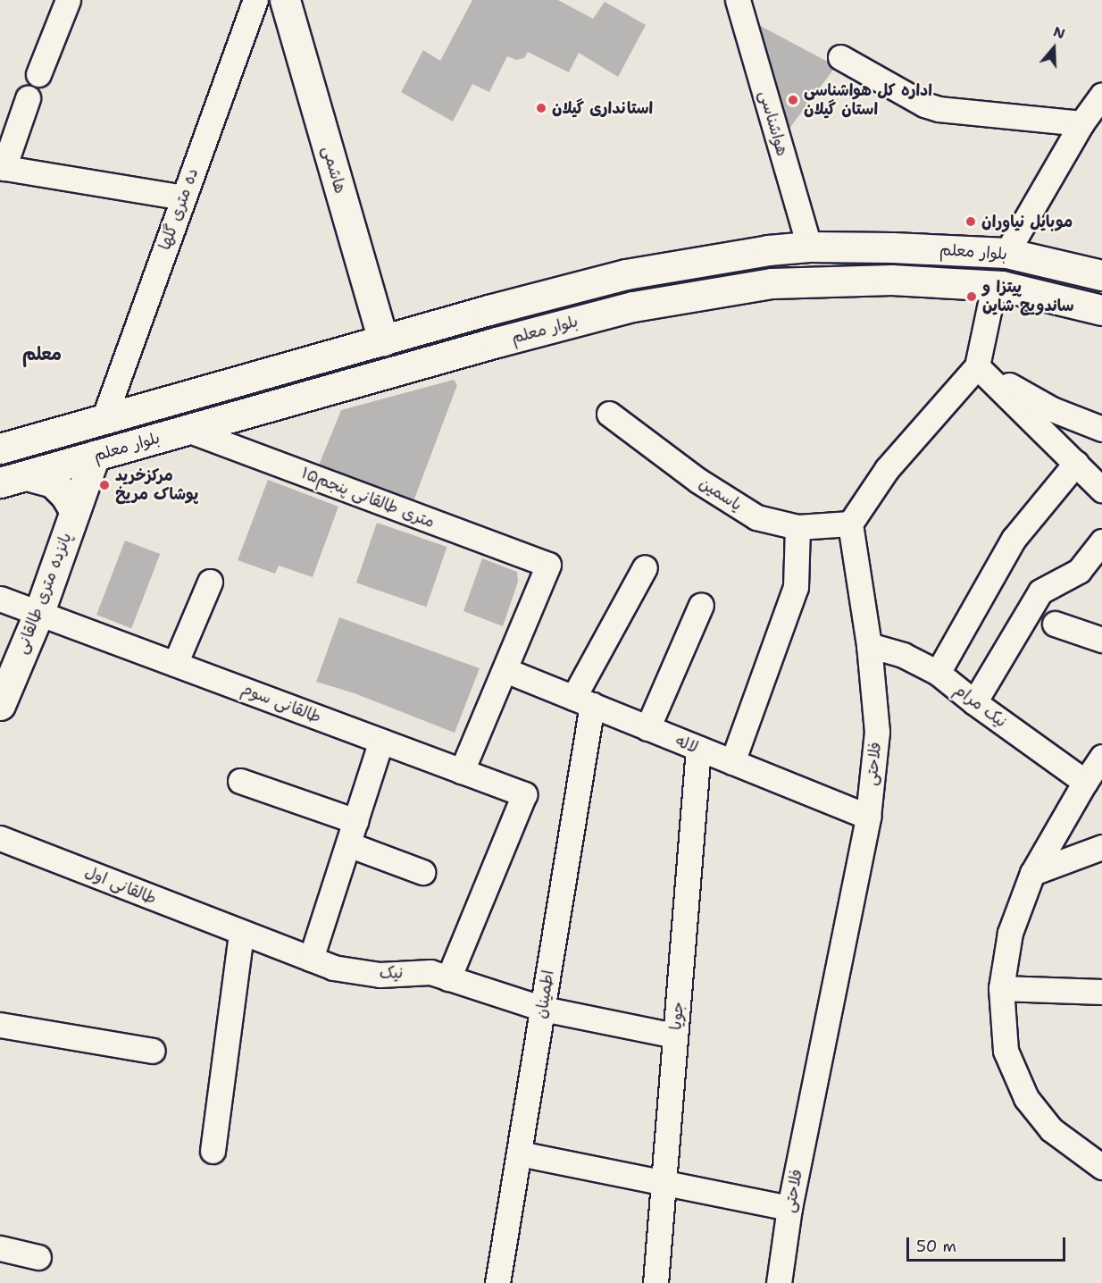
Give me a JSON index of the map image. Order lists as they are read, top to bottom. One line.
{"streets":{"main road":["هاشمی","بلوار معلم","پانزده متری طالقانی"],"street":["هواشناسی","ده متری گلها","یاسمین","۱۵متری طالقانی پنجم","طالقانی سوم","نیک مرام","لاله","فلاحتی","طالقانی اول","نیک","اطمینان","جویا"]},"crossings":[["هواشناسی","بلوار معلم"],["هاشمی","بلوار معلم"],["ده متری گلها","بلوار معلم"],["ده متری گلها","پانزده متری طالقانی"],["بلوار معلم","۱۵متری طالقانی پنجم"],["بلوار معلم","پانزده متری طالقانی"],["یاسمین","فلاحتی"],["۱۵متری طالقانی پنجم","لاله"],["پانزده متری طالقانی","طالقانی سوم"],["طالقانی سوم","نیک"],["نیک مرام","فلاحتی"],["لاله","فلاحتی"],["لاله","اطمینان"],["لاله","جویا"],["طالقانی اول","نیک"],["نیک","اطمینان"],["نیک","جویا"]],"districts":["معلم"],"places":["اداره کل هواشناسی استان گیلان","استانداری گیلان","موبایل نیاوران","پیتزا و ساندویچ شاین","مرکزخرید پوشاک مریخ"],"scale_bar":"50 m","north":"top"}
